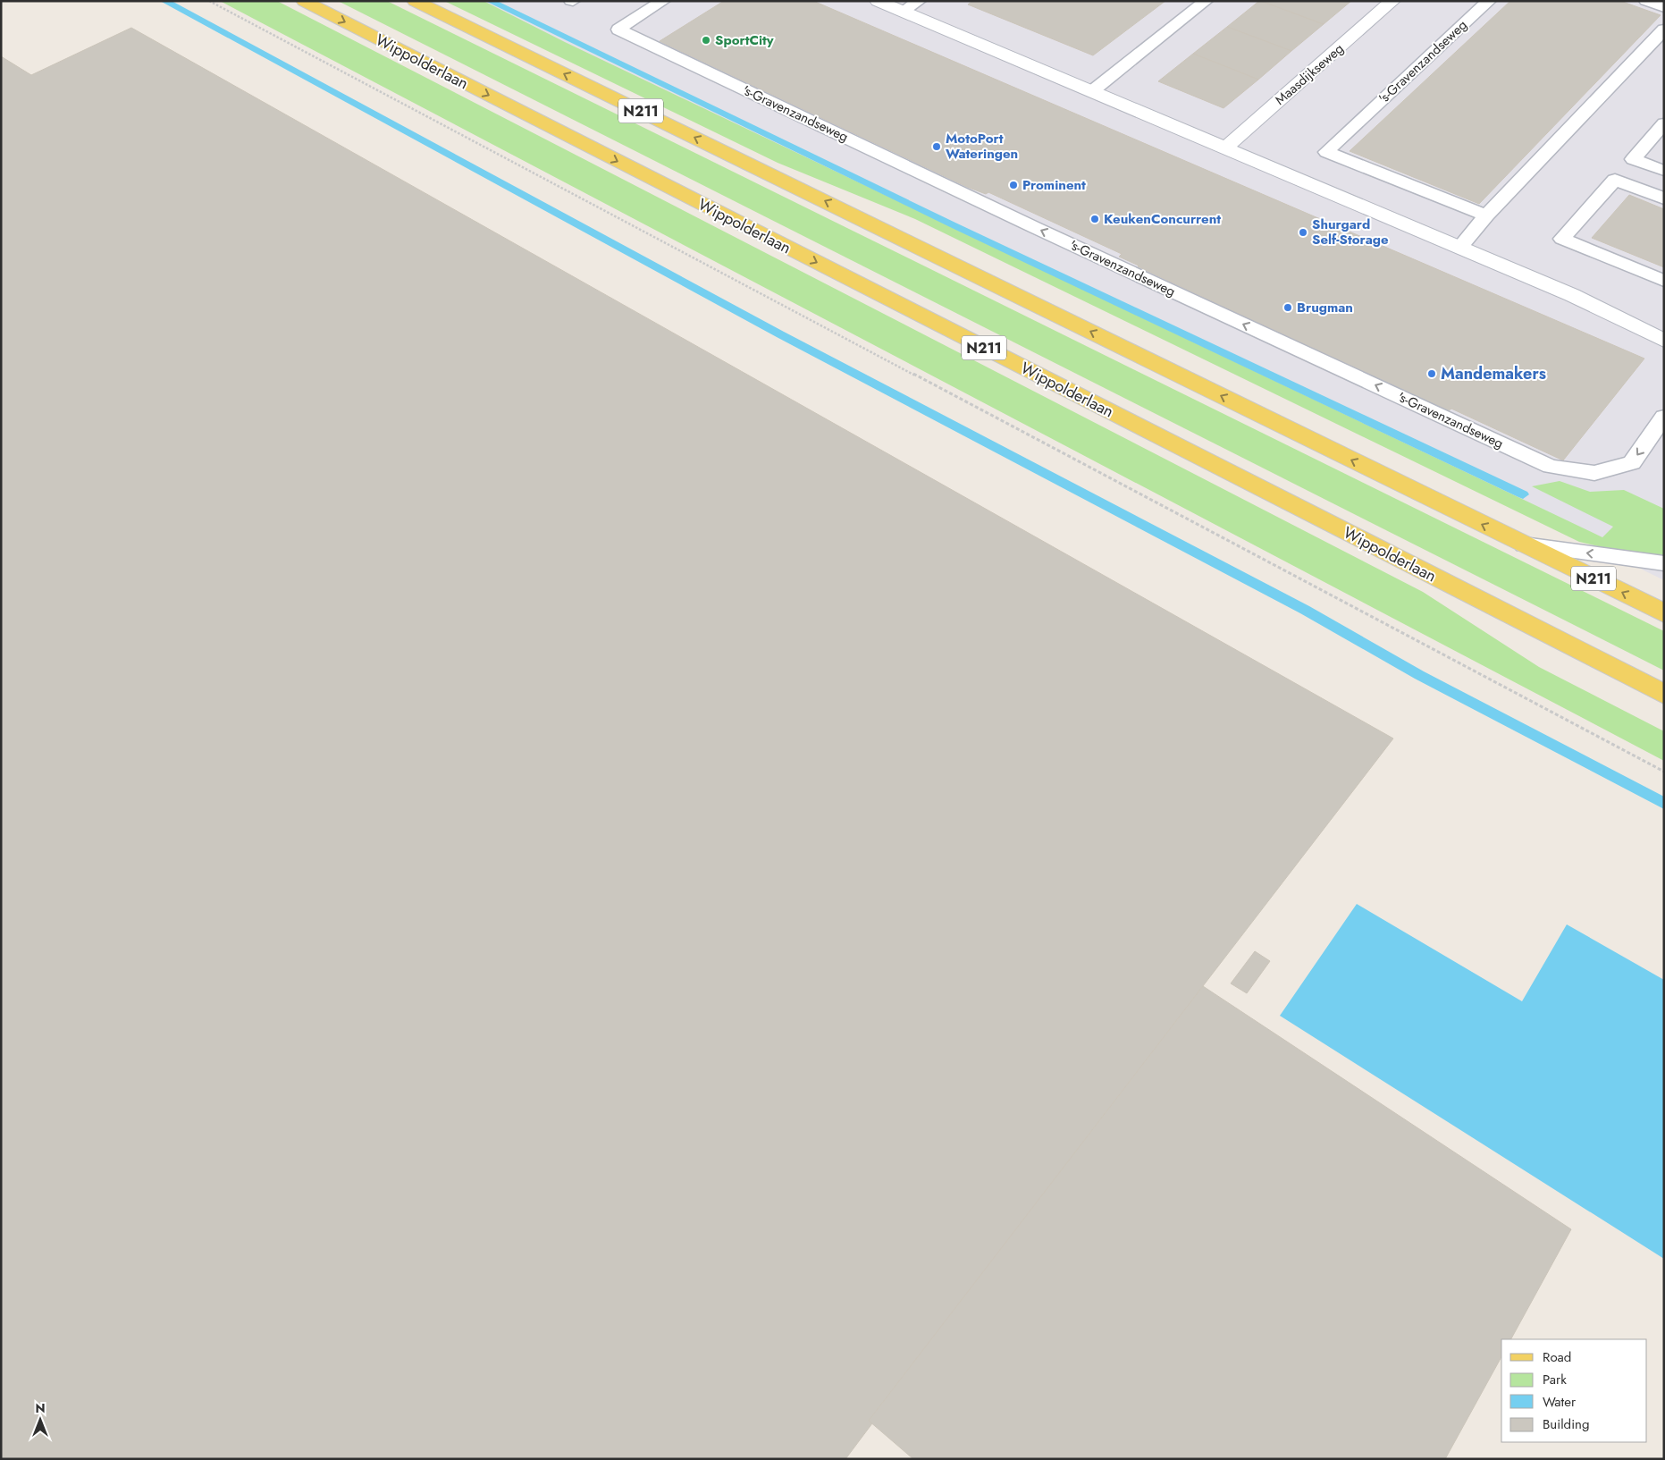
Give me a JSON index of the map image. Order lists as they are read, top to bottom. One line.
{"streets":{"main road":["Wippolderlaan","N211"],"street":["Maasdijkseweg"],"lane":["'s-Gravenzandseweg"]},"one_way":["'s-Gravenzandseweg"],"places":["SportCity","MotoPort Wateringen","Prominent","KeukenConcurrent","Shurgard Self-Storage","Brugman","Mandemakers"],"legend":["Road","Park","Water","Building"],"north":"top"}
